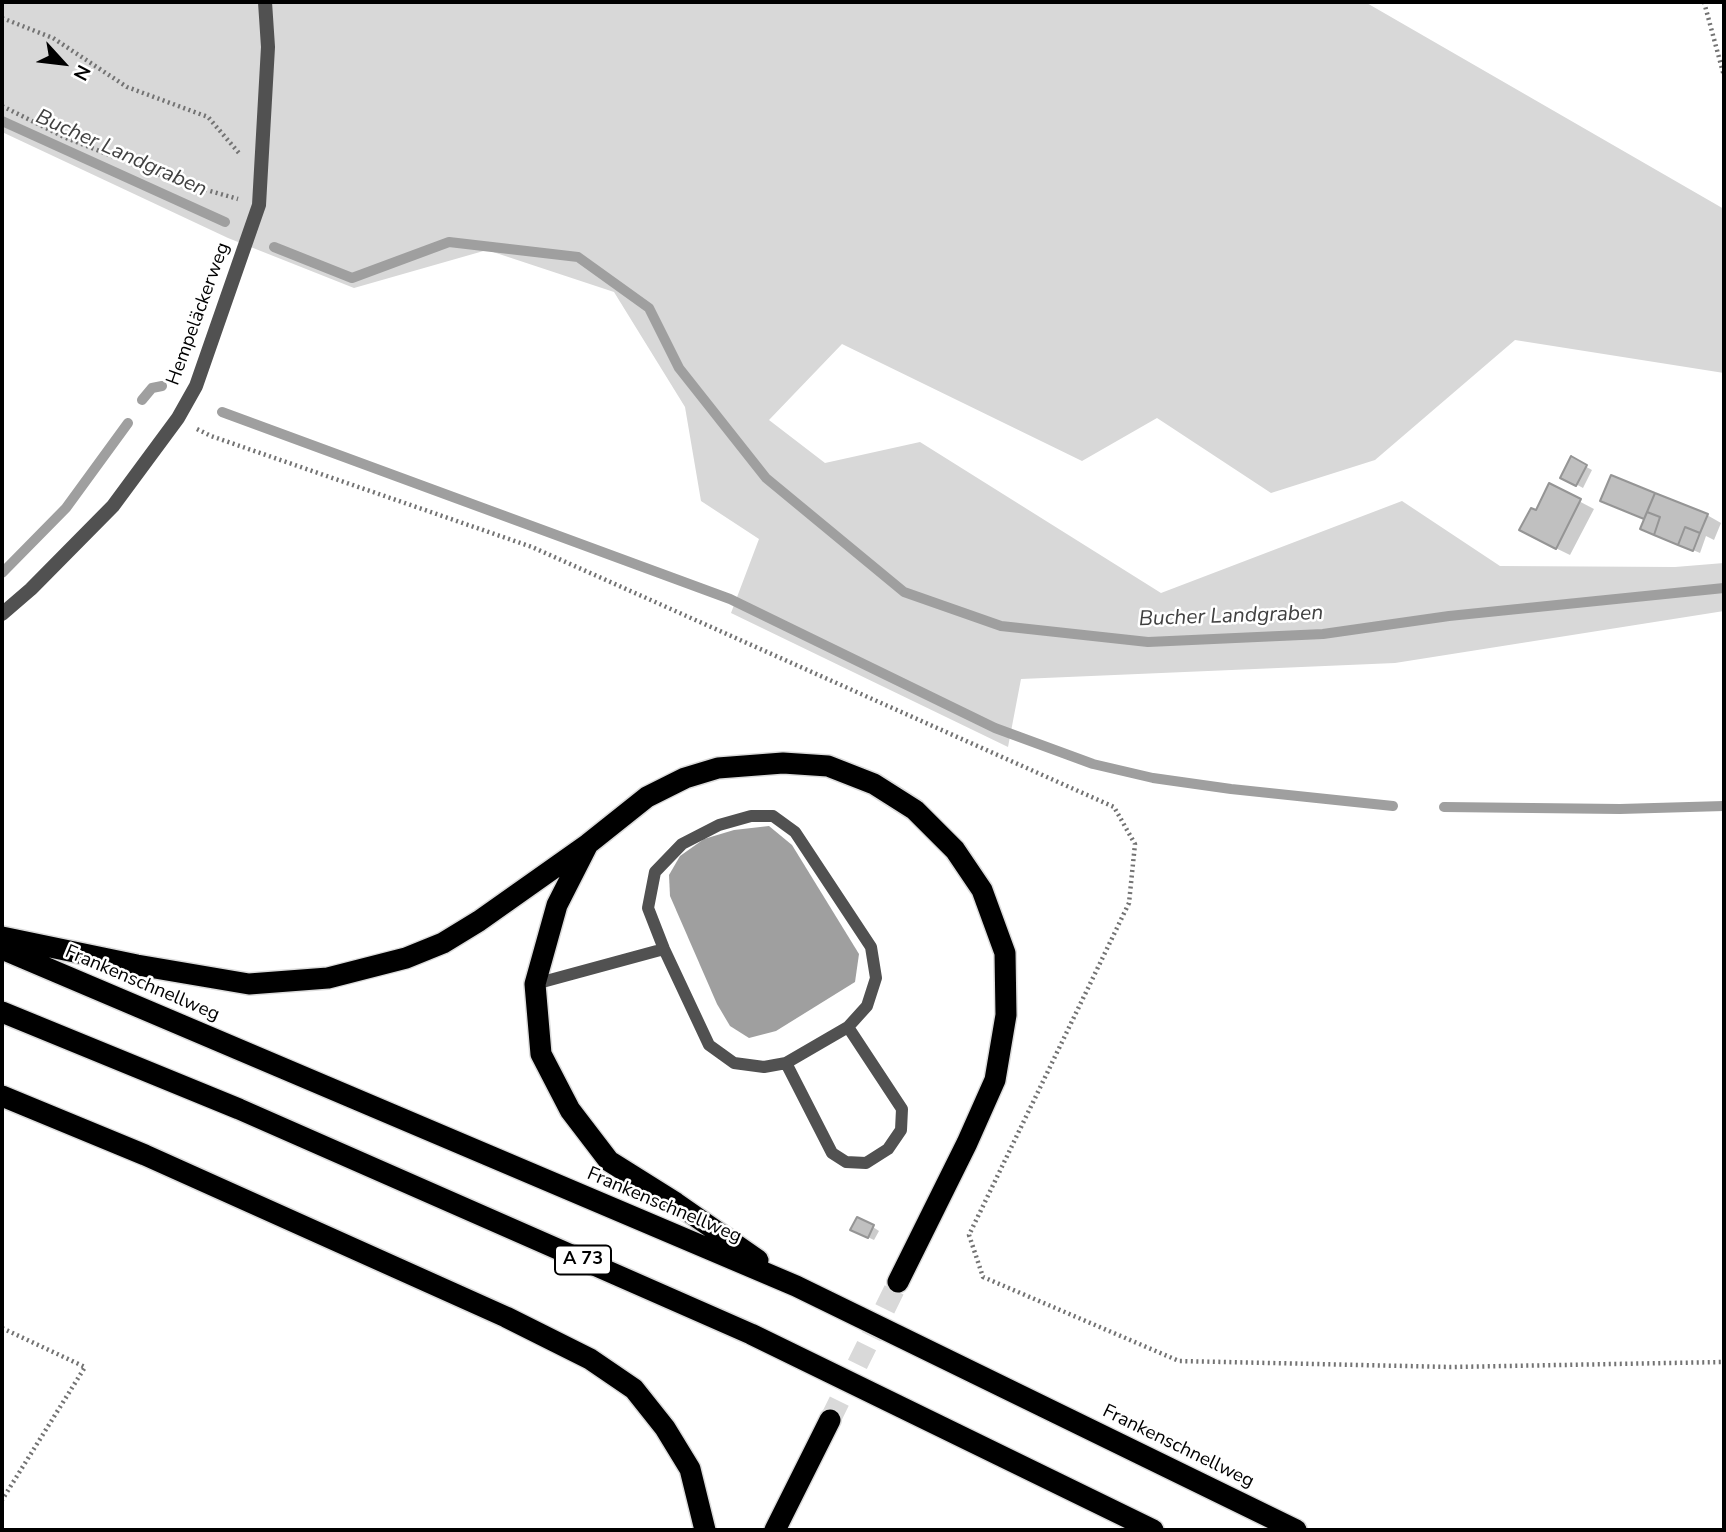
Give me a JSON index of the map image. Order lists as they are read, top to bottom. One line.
{"streets":{"highway":["Frankenschnellweg","A 73"],"street":["Hempeläckerweg"]},"water":["Bucher Landgraben"],"north":"bottom right"}
